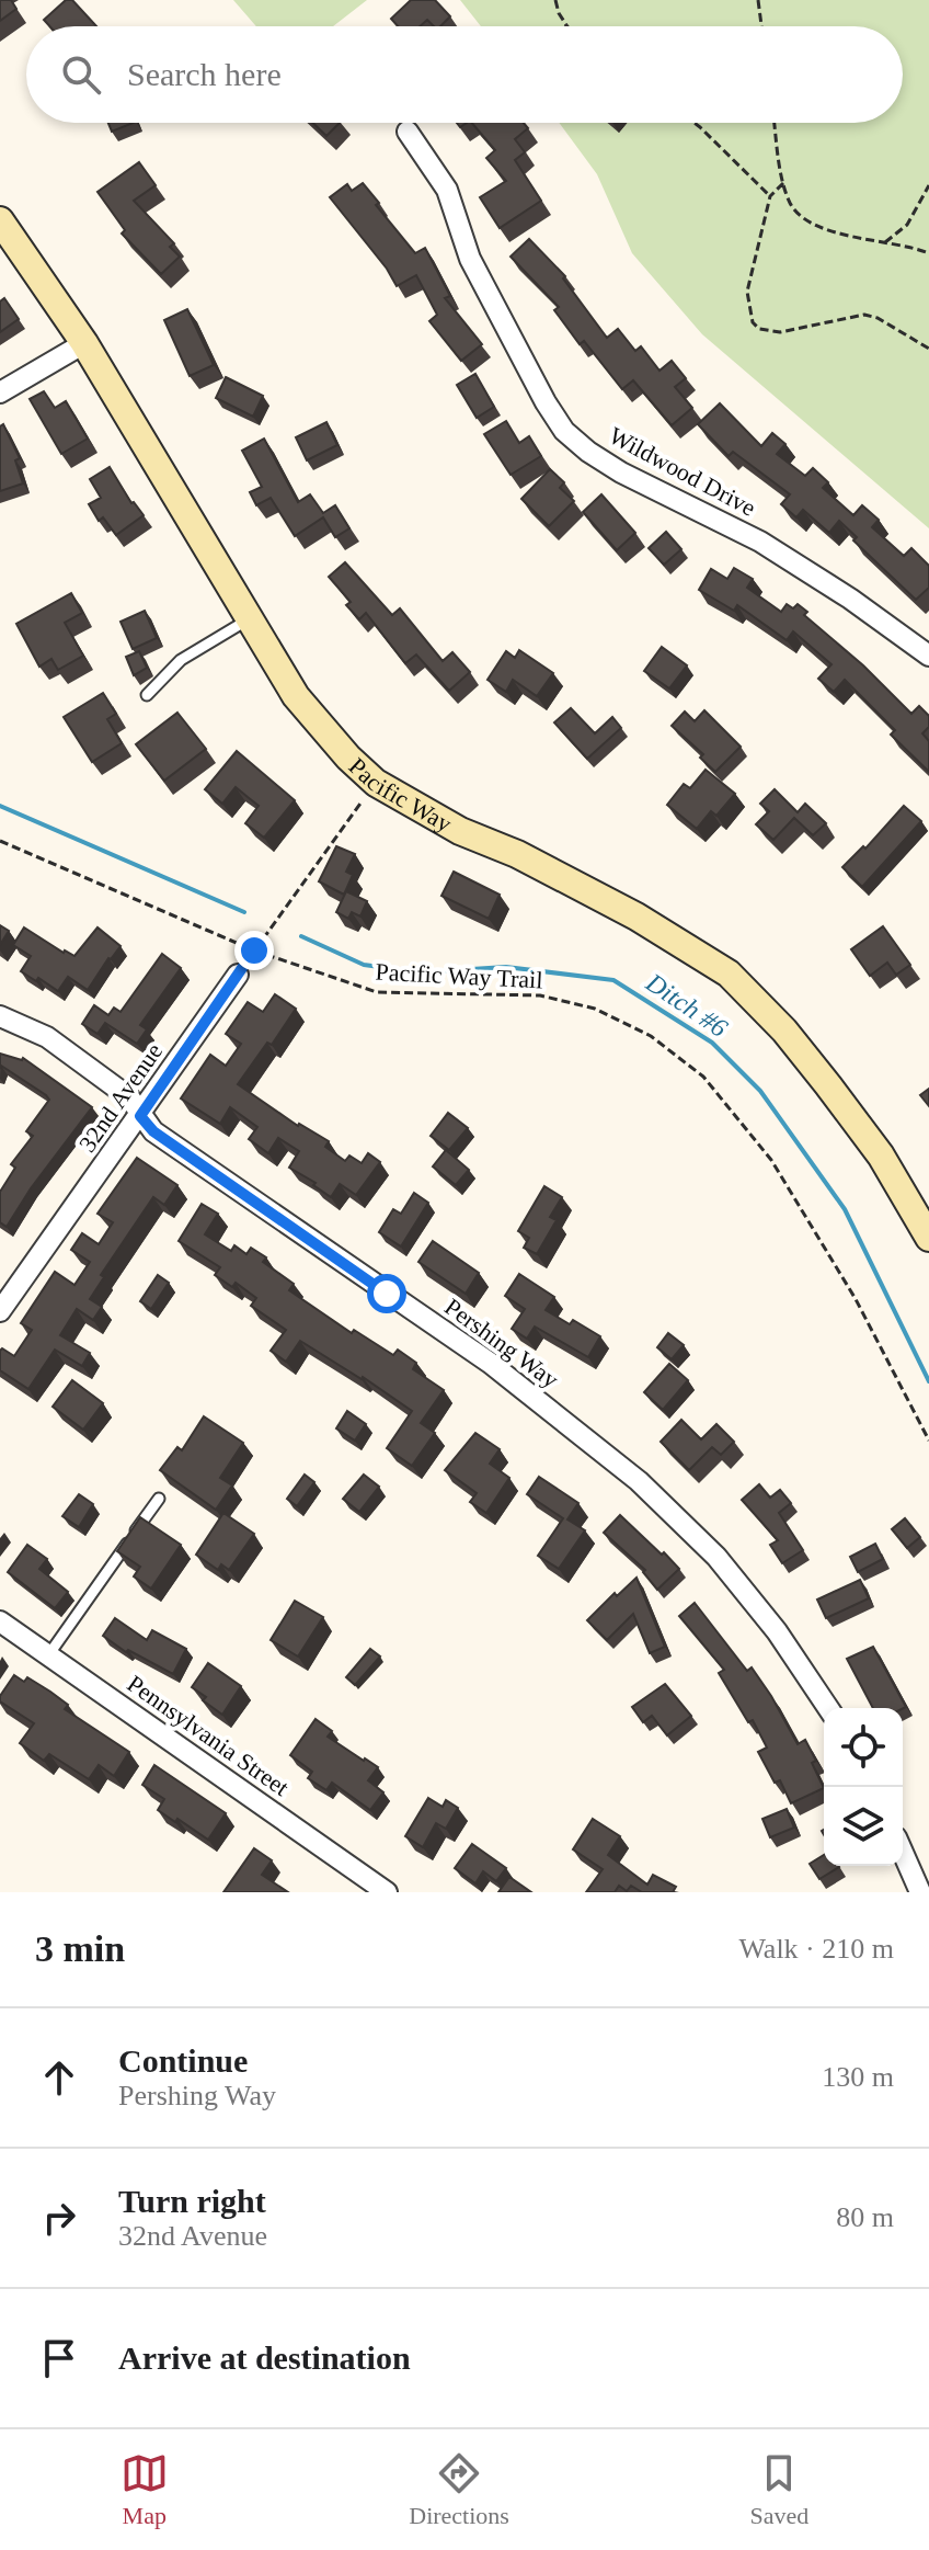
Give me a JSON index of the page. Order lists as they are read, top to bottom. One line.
{"streets":{"main road":["Pacific Way"],"street":["Wildwood Drive","32nd Avenue","Pershing Way","Pennsylvania Street"],"path":["Pacific Way Trail"]},"crossings":[["32nd Avenue","Pershing Way"]],"water":["Ditch #6"],"page":{"search":"Search here","heading":["3 min","Walk · 210 m"],"list":[["Continue","Pershing Way","130 m"],["Turn right","32nd Avenue","80 m"],"Arrive at destination"],"nav":["Map","Directions","Saved"]}}
